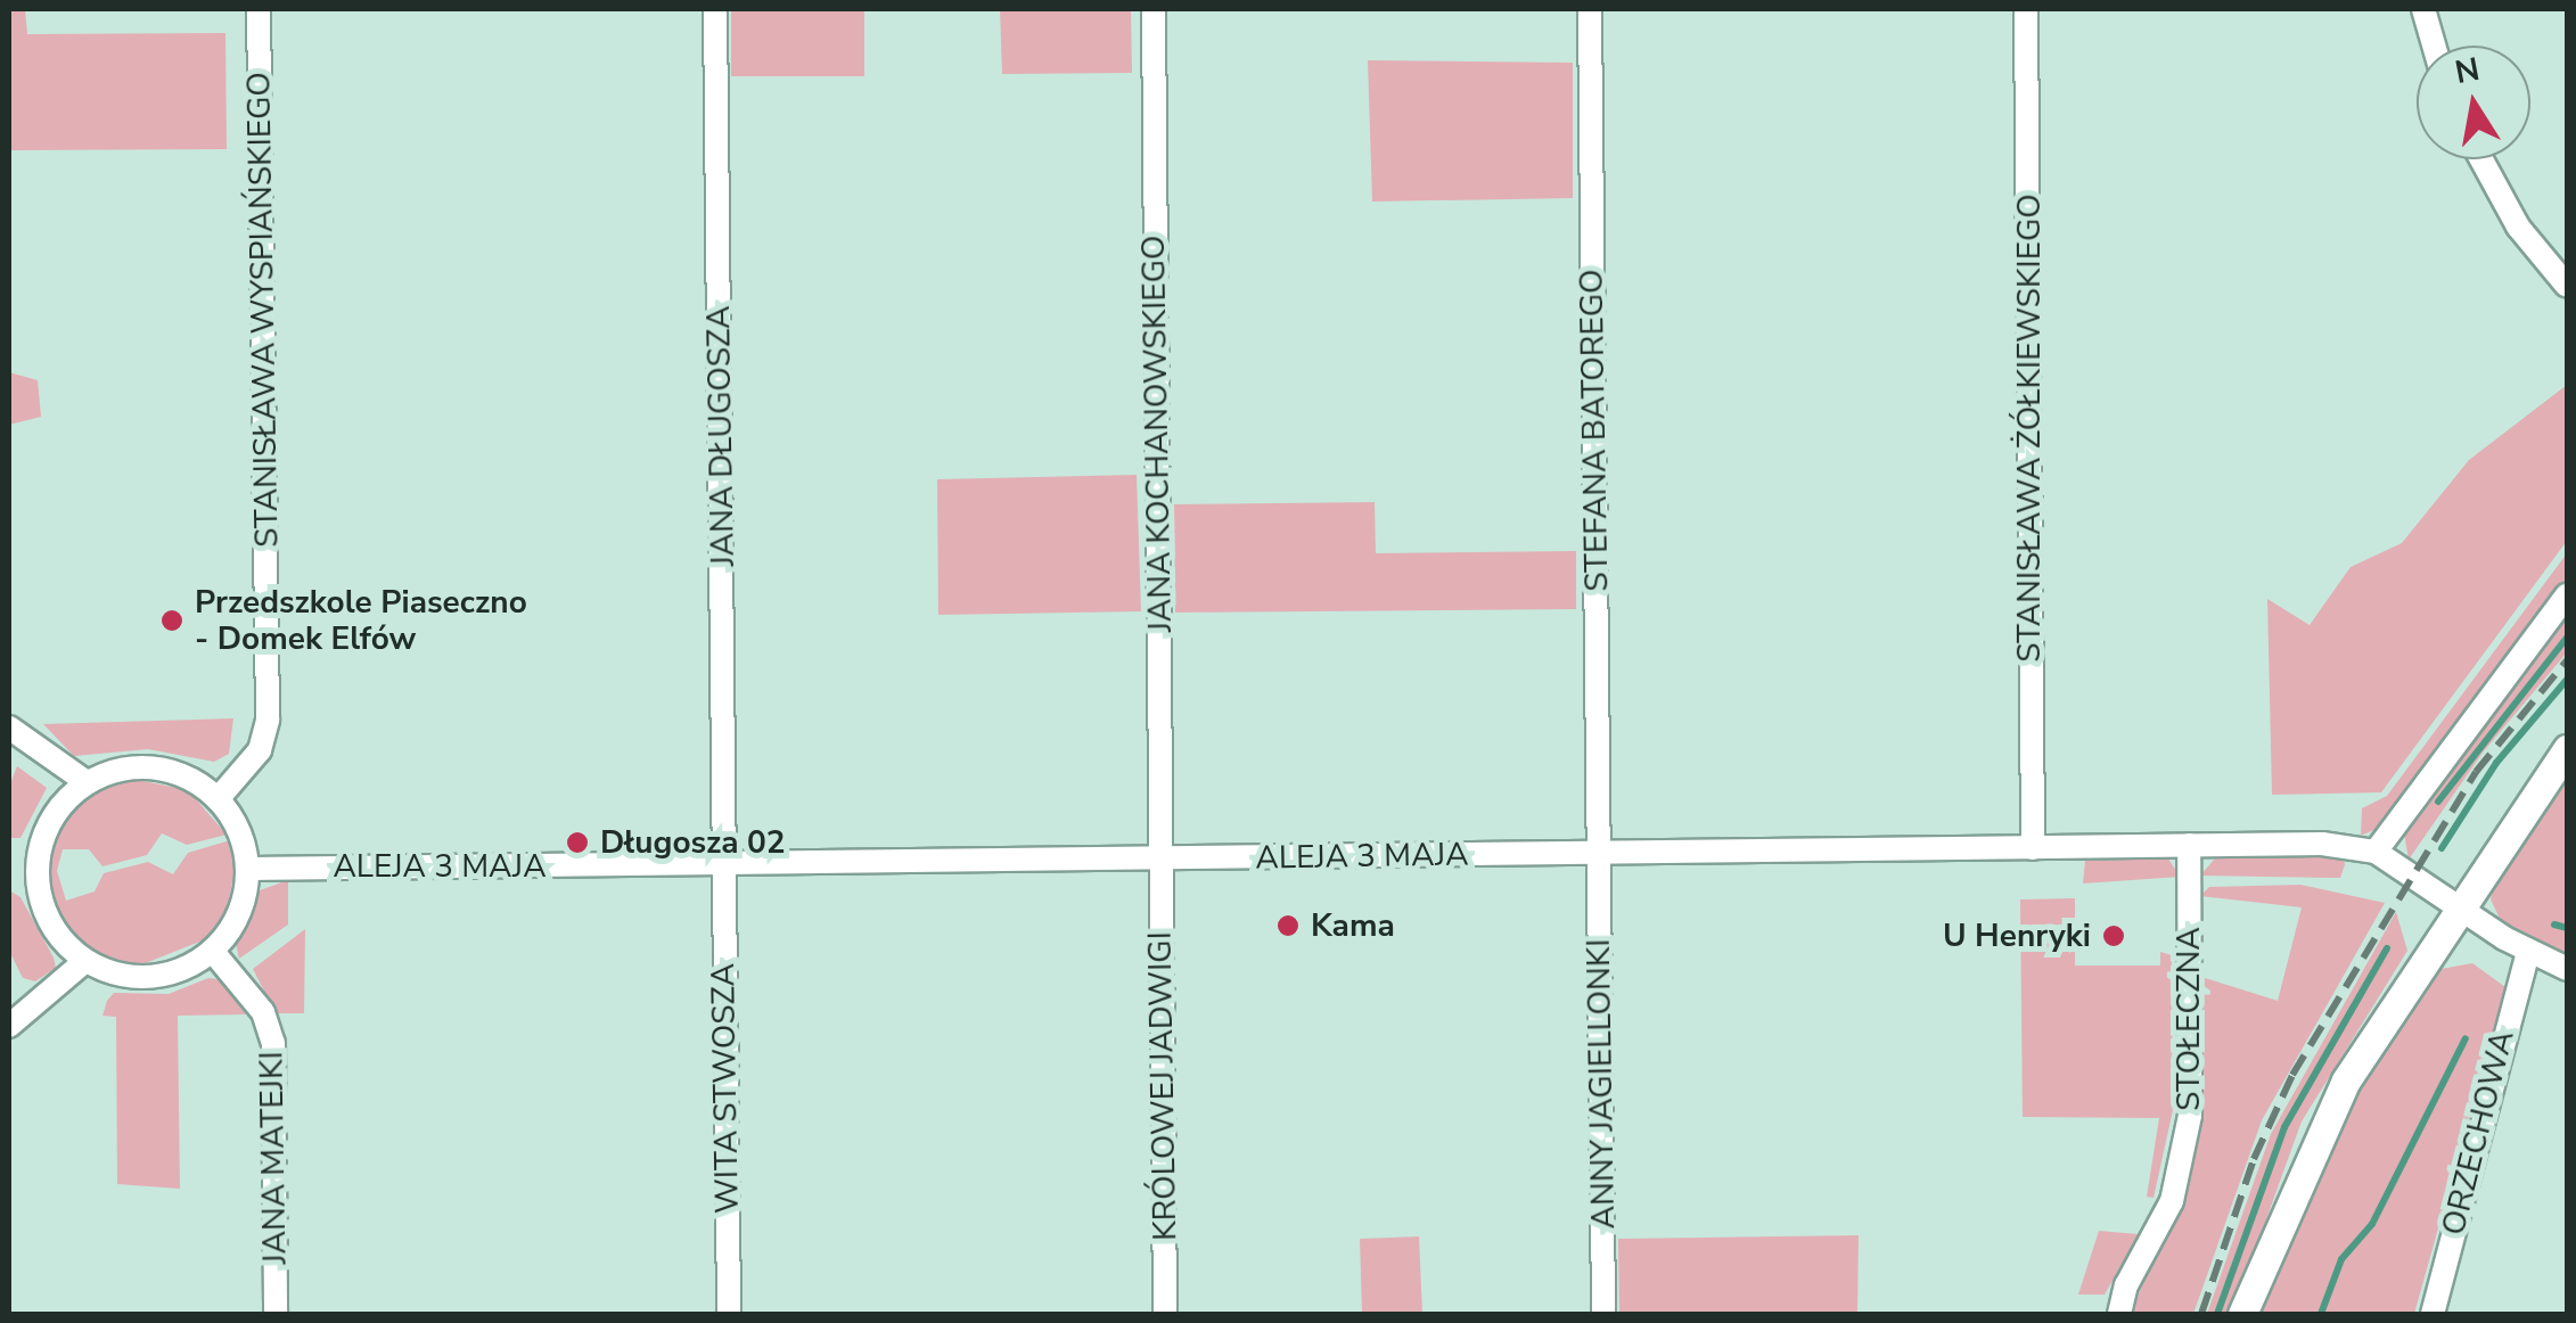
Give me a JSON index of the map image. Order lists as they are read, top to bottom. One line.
{"streets":{"street":["STANISŁAWA WYSPIAŃSKIEGO","STANISŁAWA ŻÓŁKIEWSKIEGO","STEFANA BATOREGO","JANA KOCHANOWSKIEGO","JANA DŁUGOSZA","ALEJA 3 MAJA","STOŁECZNA","ANNY JAGIELLONKI","KRÓLOWEJ JADWIGI","WITA STWOSZA","ORZECHOWA","JANA MATEJKI"]},"crossings":[["STANISŁAWA WYSPIAŃSKIEGO","ALEJA 3 MAJA"],["STANISŁAWA WYSPIAŃSKIEGO","JANA MATEJKI"],["STANISŁAWA ŻÓŁKIEWSKIEGO","ALEJA 3 MAJA"],["STEFANA BATOREGO","ALEJA 3 MAJA"],["STEFANA BATOREGO","ANNY JAGIELLONKI"],["JANA KOCHANOWSKIEGO","ALEJA 3 MAJA"],["JANA KOCHANOWSKIEGO","KRÓLOWEJ JADWIGI"],["JANA DŁUGOSZA","ALEJA 3 MAJA"],["JANA DŁUGOSZA","WITA STWOSZA"],["ALEJA 3 MAJA","STOŁECZNA"],["ALEJA 3 MAJA","ANNY JAGIELLONKI"],["ALEJA 3 MAJA","KRÓLOWEJ JADWIGI"],["ALEJA 3 MAJA","WITA STWOSZA"],["ALEJA 3 MAJA","ORZECHOWA"],["ALEJA 3 MAJA","JANA MATEJKI"]],"places":["Przedszkole Piaseczno - Domek Elfów","Długosza 02","Kama","U Henryki"],"north":"top"}
